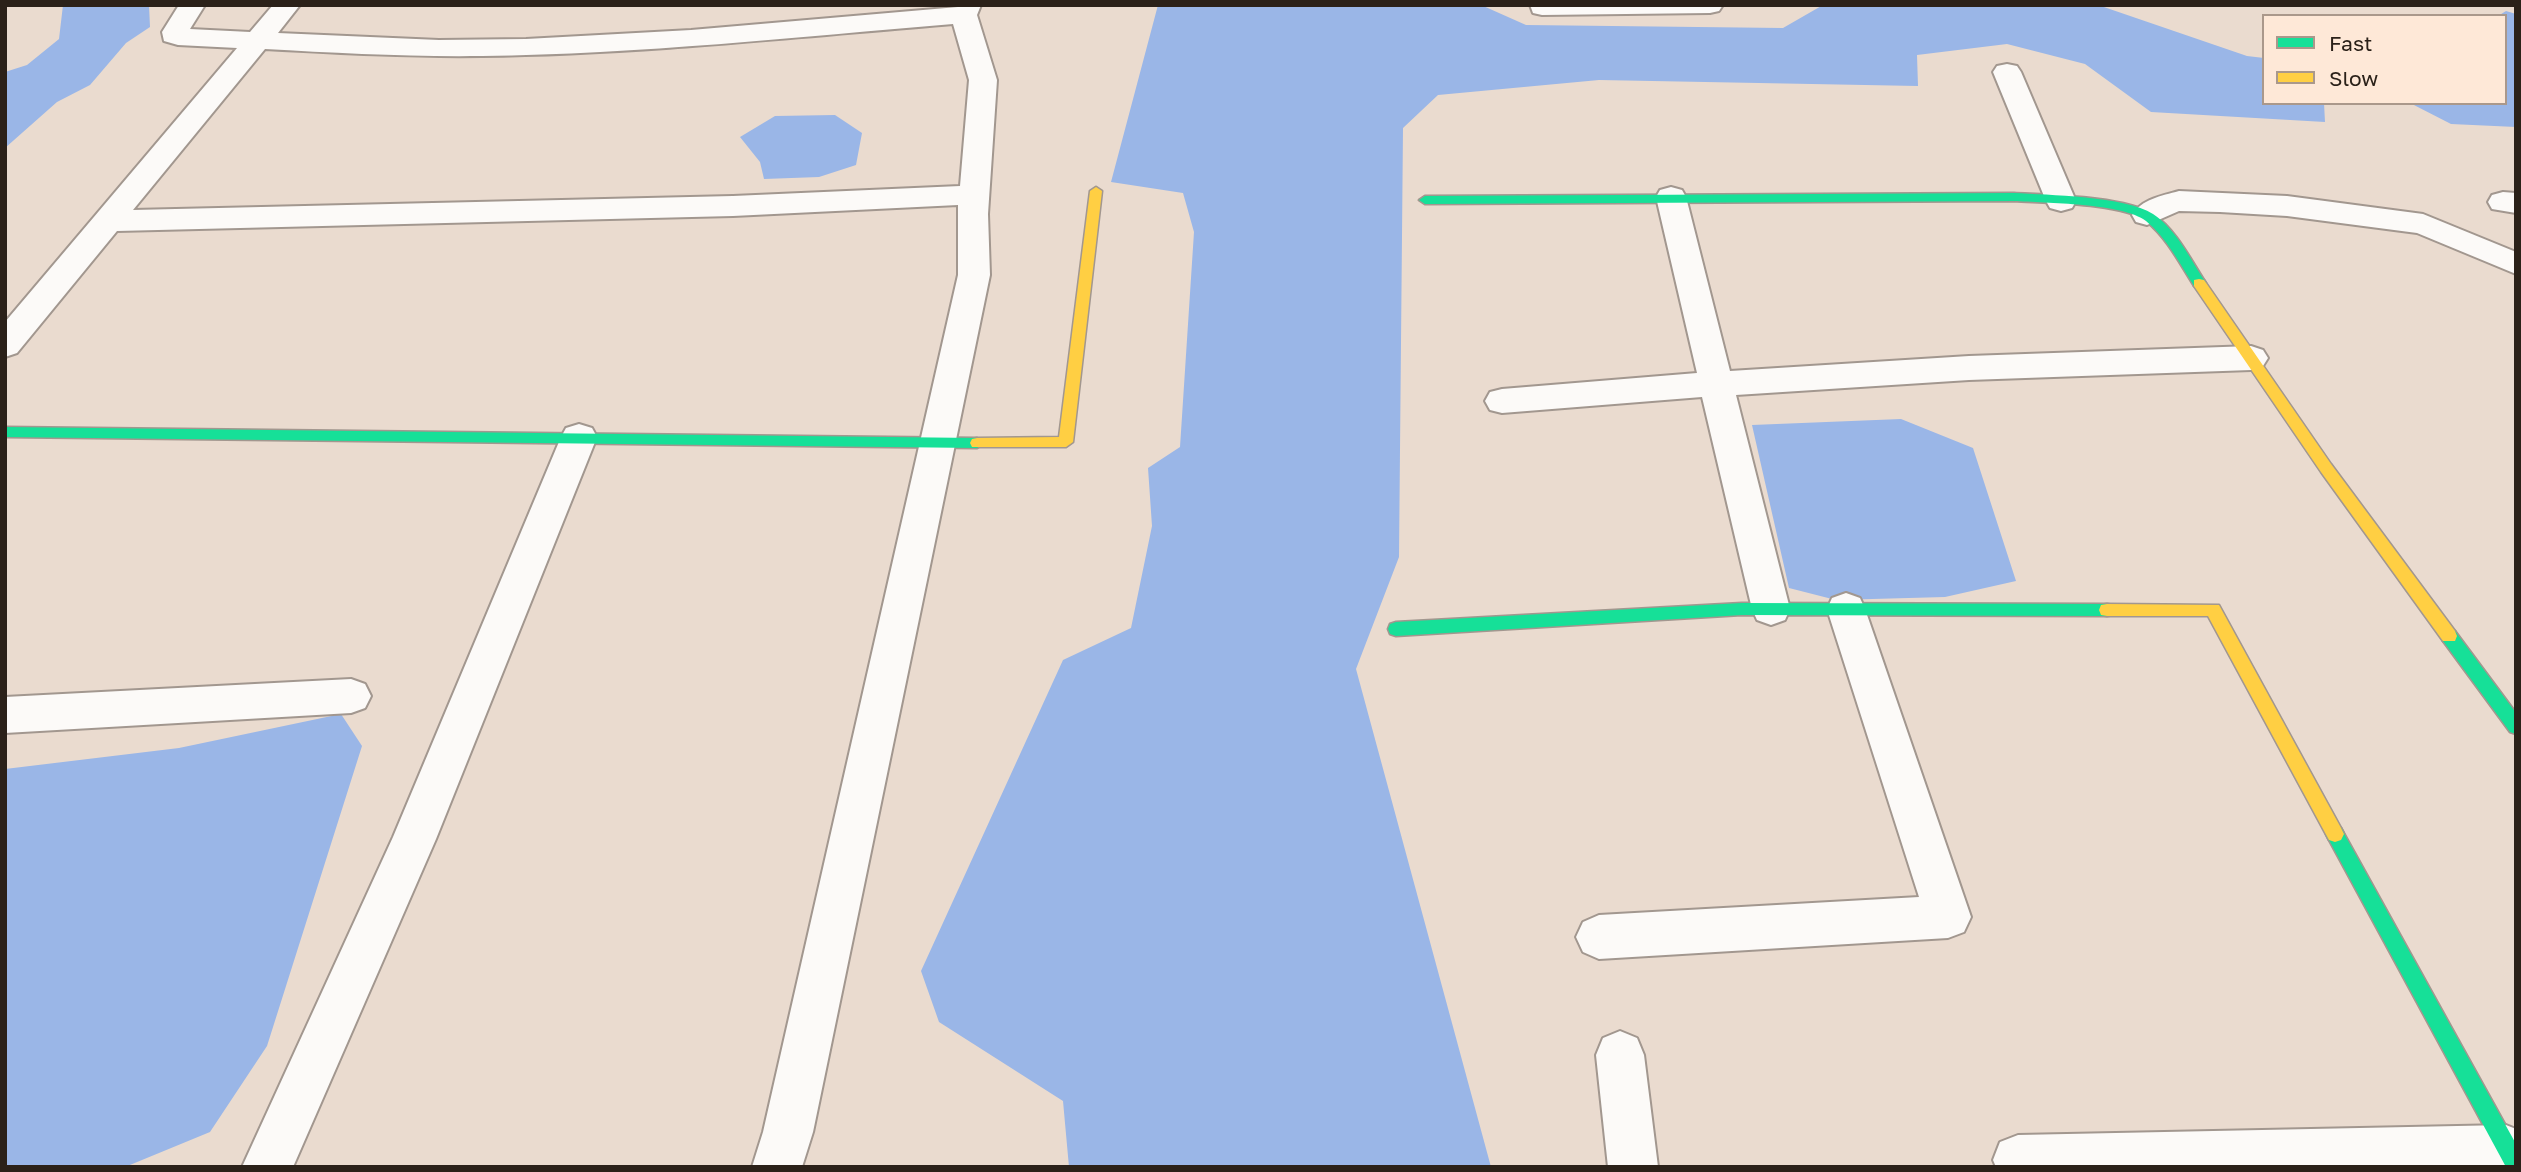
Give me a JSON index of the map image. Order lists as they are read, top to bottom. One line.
{"legend":["Fast","Slow"]}
